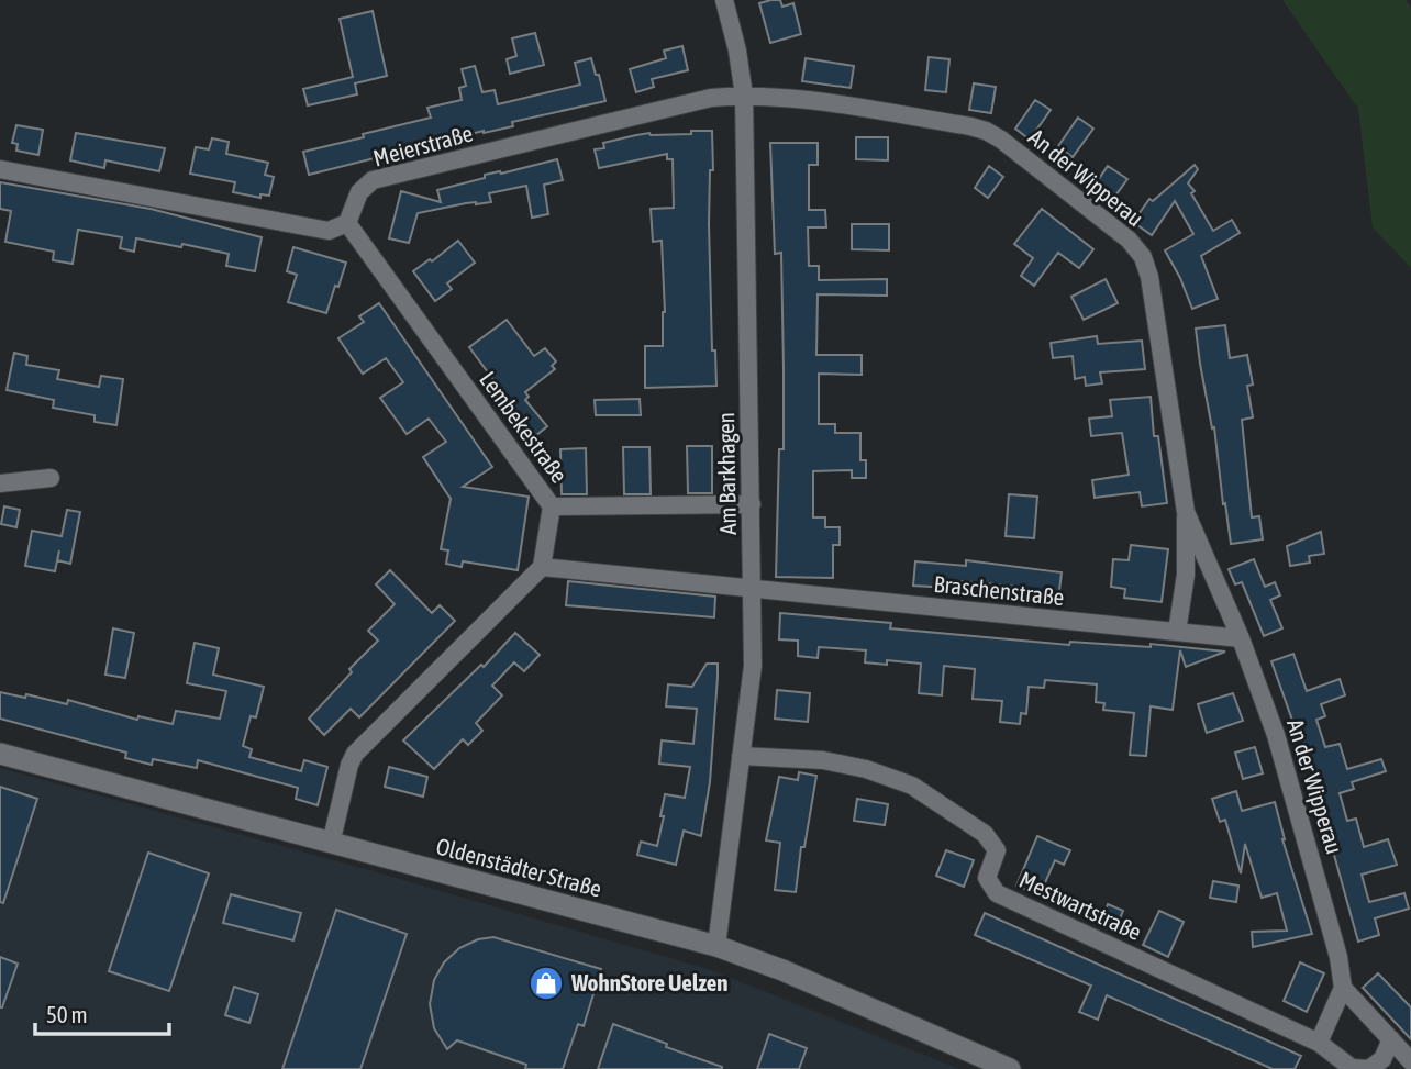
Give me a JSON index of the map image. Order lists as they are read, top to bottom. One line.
{"streets":{"street":["Meierstraße","An der Wipperau","Lembekestraße","Am Barkhagen","Braschenstraße","Oldenstädter Straße","Mestwartstraße"]},"crossings":[["Meierstraße","An der Wipperau"],["Meierstraße","Lembekestraße"],["Meierstraße","Am Barkhagen"],["An der Wipperau","Am Barkhagen"],["An der Wipperau","Braschenstraße"],["Lembekestraße","Braschenstraße"],["Am Barkhagen","Braschenstraße"],["Am Barkhagen","Oldenstädter Straße"],["Am Barkhagen","Mestwartstraße"]],"places":{"shop":["WohnStore Uelzen"]},"scale_bar":"50 m"}
